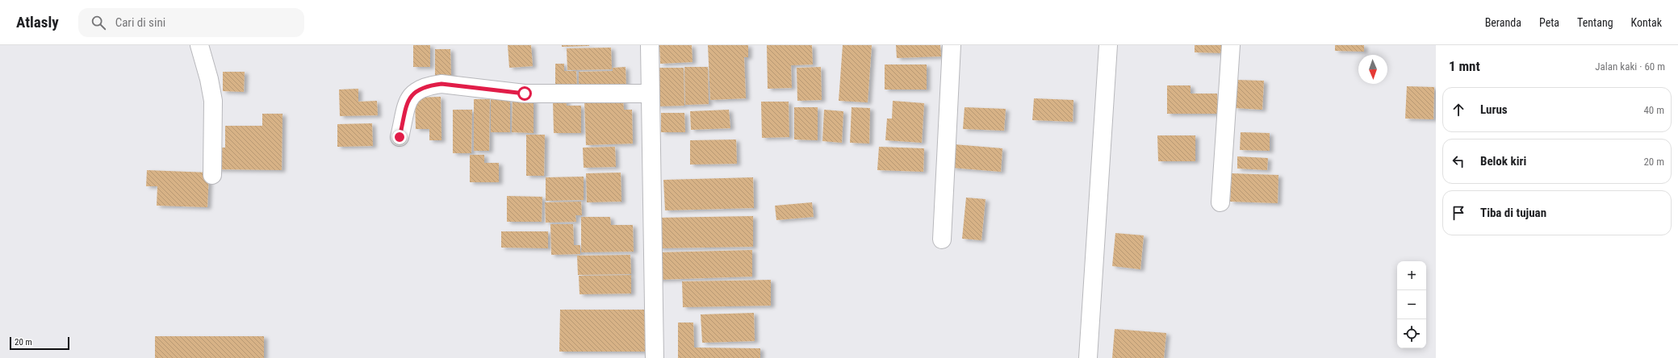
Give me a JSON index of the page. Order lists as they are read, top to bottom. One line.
{"scale_bar":"20 m","north":"bottom","page":{"header":"Atlasly","search":"Cari di sini","nav":["Beranda","Peta","Tentang","Kontak"],"heading":["1 mnt","Jalan kaki · 60 m"],"list":[["Lurus","40 m"],["Belok kiri","20 m"],"Tiba di tujuan"],"map_buttons":["+","−"],"scale":"20 m"}}
